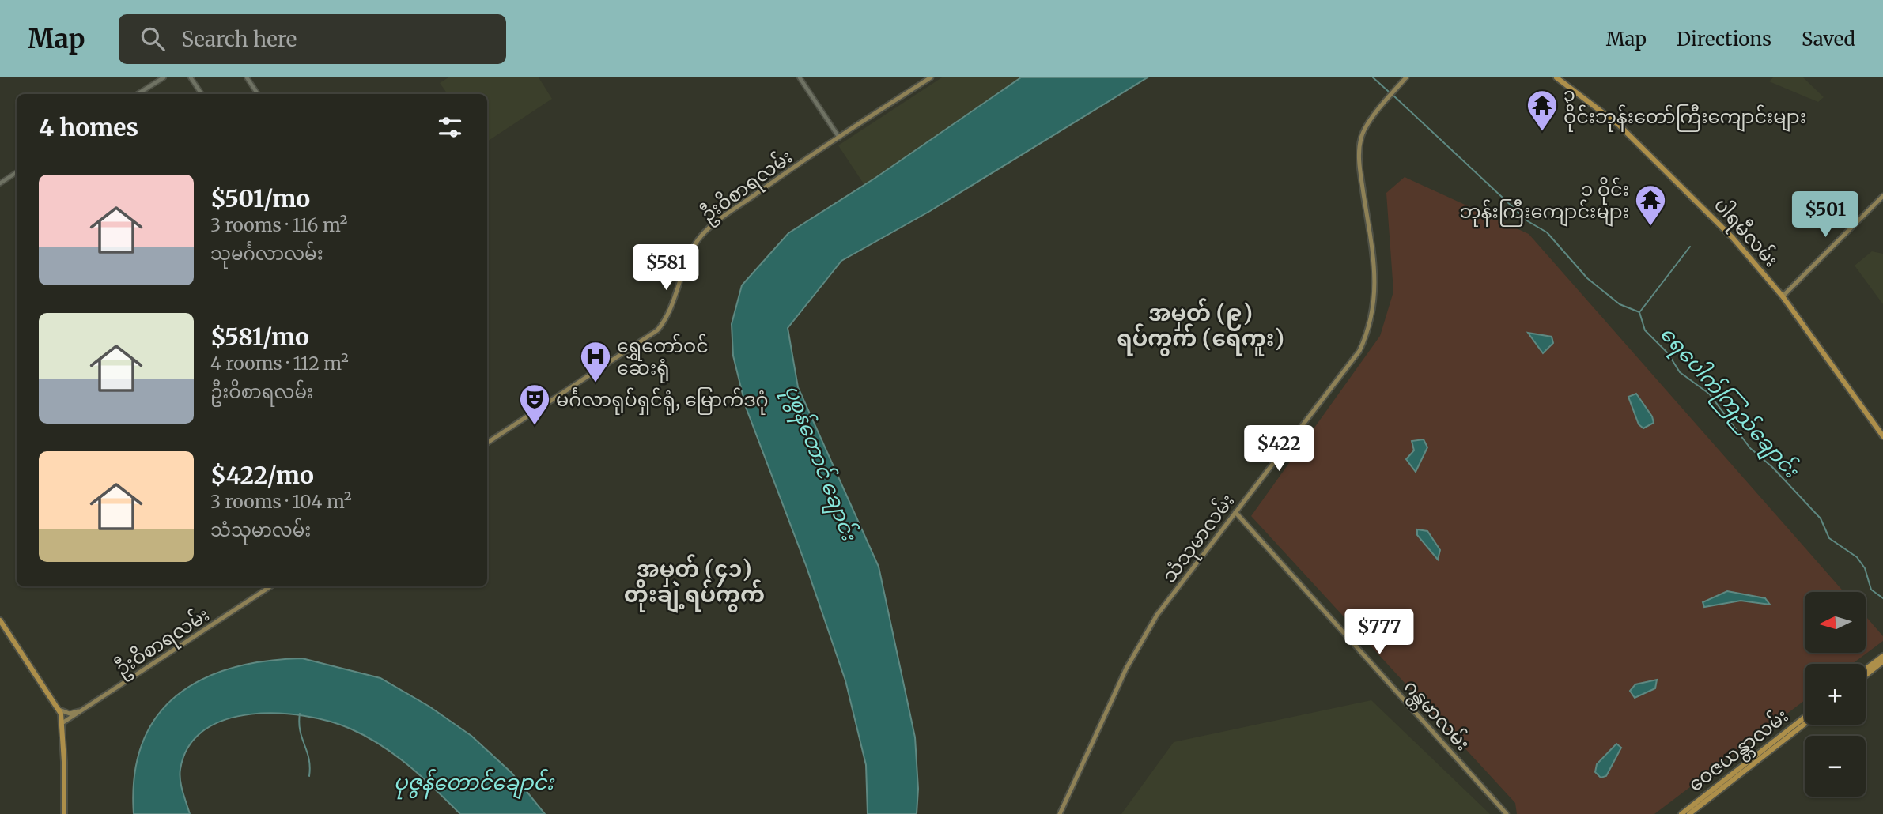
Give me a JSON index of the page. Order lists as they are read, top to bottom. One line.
{"streets":{"main road":["ဦးဝိစာရလမ်း","ပါရမီလမ်း","သံသုမာလမ်း","ဂန္တမာလမ်း","ဝေဇယန္တာလမ်း"]},"crossings":[["သံသုမာလမ်း","ဂန္တမာလမ်း"]],"districts":["အမှတ် (၉) ရပ်ကွက် (ရေကူး)","အမှတ် (၄၁) တိုးချဲ့ရပ်ကွက်"],"water":["ရေပေါက်ကြည်ချောင်း","ပုစွန်တောင် ချောင်း","ပုဇွန်တောင်ချောင်း"],"places":{"temple":["၃ ဝိုင်းဘုန်းတော်ကြီးကျောင်းများ","၁ ဝိုင်း ဘုန်းကြီးကျောင်းများ"],"hospital":["ရွှေတော်ဝင် ဆေးရုံ"],"theatre":["မင်္ဂလာရုပ်ရှင်ရုံ, မြောက်ဒဂုံ"]},"north":"left","page":{"header":"Map","search":"Search here","nav":["Map","Directions","Saved"],"heading":"4 homes","list":[{"name":"$501/mo","note":"3 rooms · 116 m² · သုမင်္ဂလာလမ်း"},{"name":"$581/mo","note":"4 rooms · 112 m² · ဦးဝိစာရလမ်း"},{"name":"$422/mo","note":"3 rooms · 104 m² · သံသုမာလမ်း"}],"price":["$501","$581","$422","$777"],"map_buttons":["+","−"]}}
